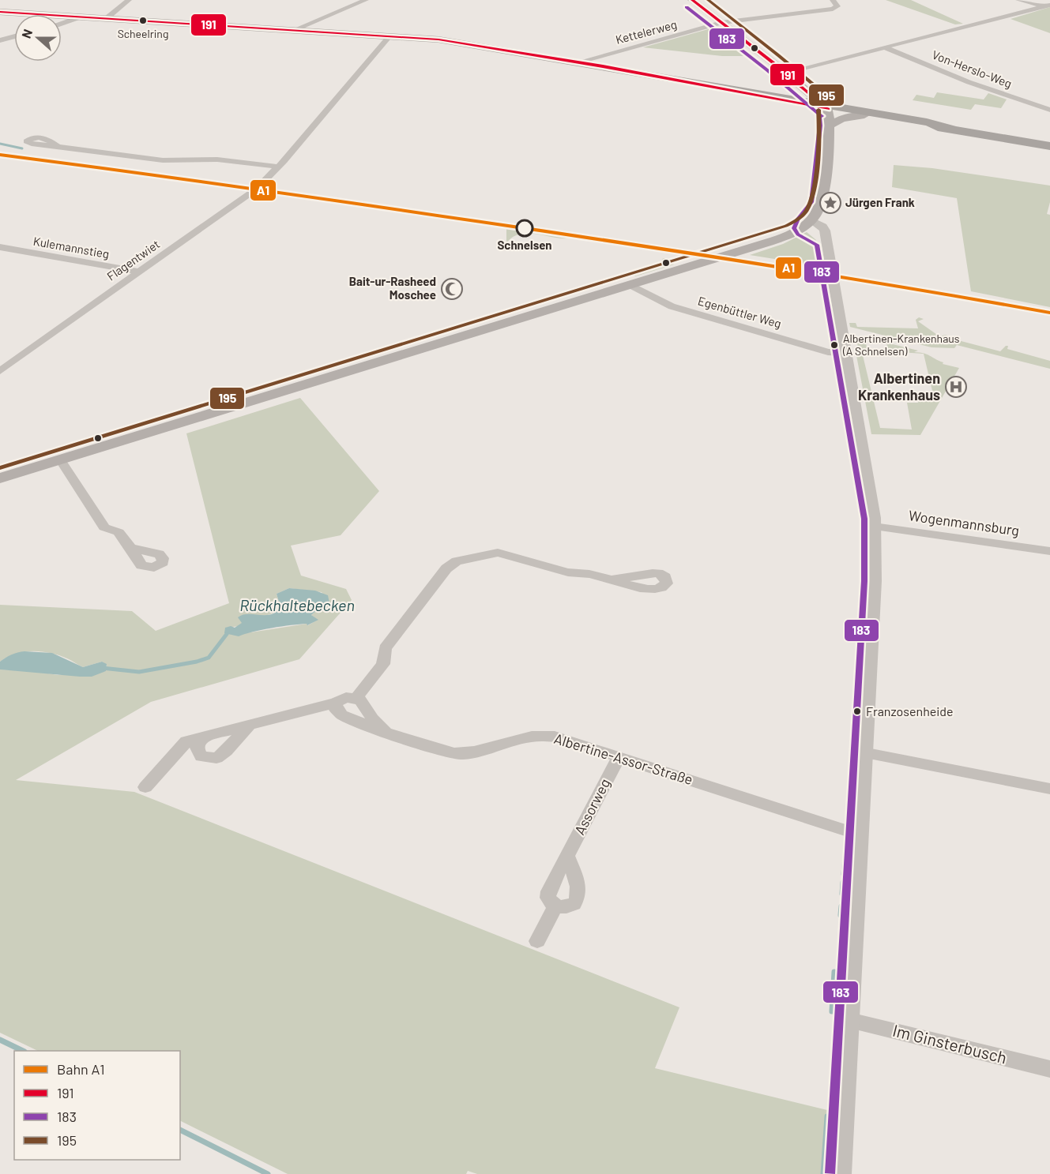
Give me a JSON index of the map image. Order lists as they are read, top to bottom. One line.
{"streets":{"street":["Kettelerweg","Von-Herslo-Weg","Kulemannstieg","Flagentwiet","Egenbüttler Weg","Wogenmannsburg","Albertine-Assor-Straße","Assorweg","Im Ginsterbusch"]},"crossings":[["Kulemannstieg","Flagentwiet"],["Albertine-Assor-Straße","Assorweg"]],"water":["Rückhaltebecken"],"places":{"other":["Scheelring","Schnelsen","Albertinen-Krankenhaus (A Schnelsen)","Franzosenheide"],"place":["Jürgen Frank"],"mosque":["Bait-ur-Rasheed Moschee"],"hospital":["Albertinen Krankenhaus"]},"lines":["transit line 191","transit line 195","transit line 183","rail line A1"],"legend":["Bahn A1","191","183","195"],"north":"left"}
